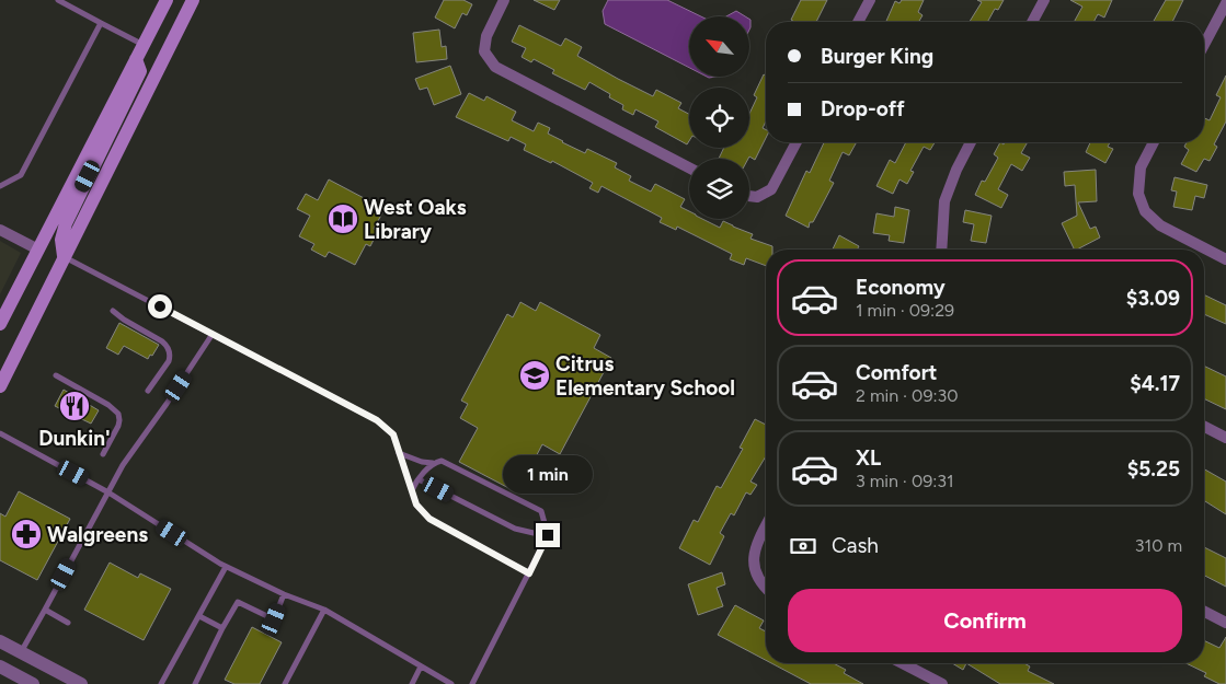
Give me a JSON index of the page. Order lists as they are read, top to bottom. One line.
{"places":{"library":["West Oaks Library"],"school or university":["Citrus Elementary School"],"restaurant":["Dunkin'"],"pharmacy":["Walgreens"]},"north":"top left","page":{"banner":["Burger King","Drop-off"],"list":[{"name":"Economy","note":"1 min · 09:29","value":"$3.09"},{"name":"Comfort","note":"2 min · 09:30","value":"$4.17"},{"name":"XL","note":"3 min · 09:31","value":"$5.25"}],"bubble":"1 min","pay":["Cash","310 m"],"buttons":"Confirm"}}
